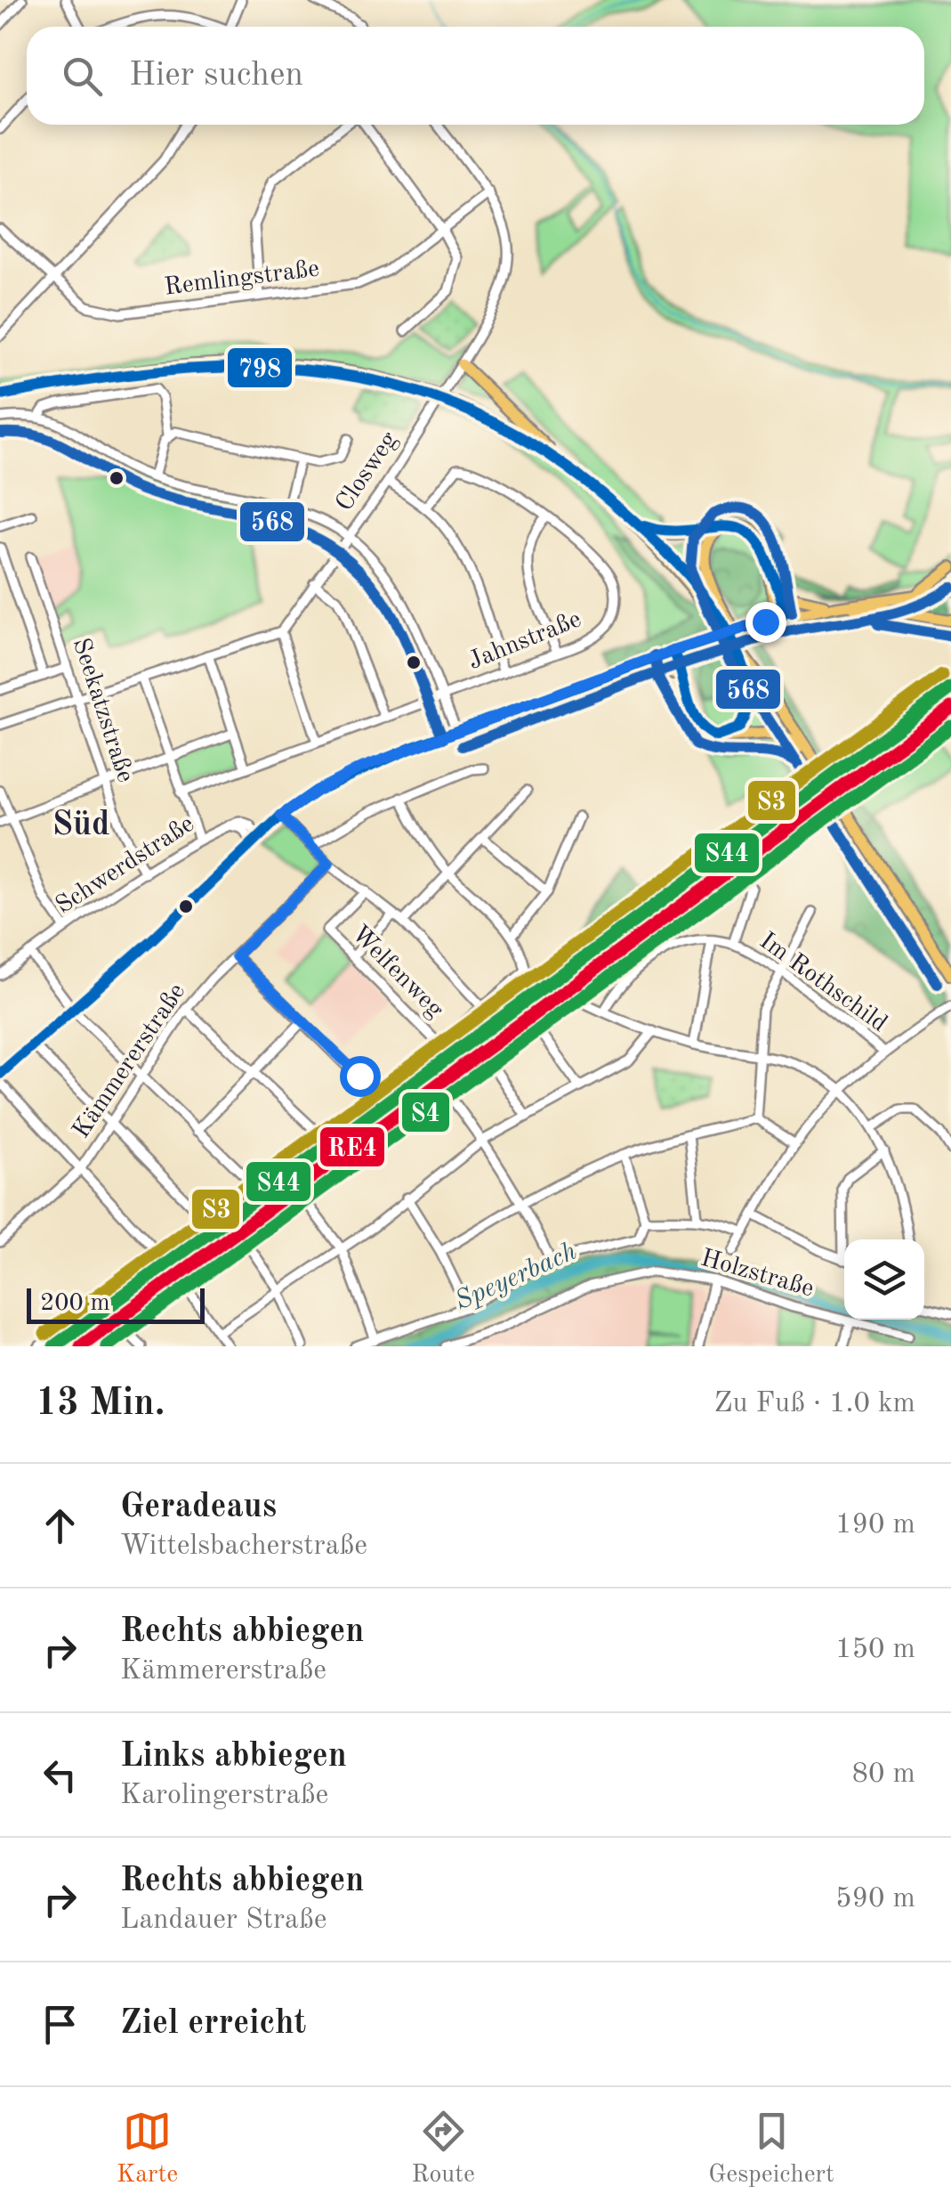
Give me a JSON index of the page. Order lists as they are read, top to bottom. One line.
{"streets":{"street":["Remlingstraße","Closweg","Jahnstraße","Seekatzstraße","Schwerdstraße","Welfenweg","Im Rothschild","Kämmererstraße","Holzstraße"]},"crossings":[["Remlingstraße","Closweg"],["Seekatzstraße","Schwerdstraße"]],"districts":["Süd"],"water":["Speyerbach"],"lines":["transit line 798","transit line 568","transit line S3","transit line S44","transit line RE4","transit line S4"],"scale_bar":"200 m","page":{"search":"Hier suchen","scale":"200 m","heading":["13 Min.","Zu Fuß · 1.0 km"],"list":[["Geradeaus","Wittelsbacherstraße","190 m"],["Rechts abbiegen","Kämmererstraße","150 m"],["Links abbiegen","Karolingerstraße","80 m"],["Rechts abbiegen","Landauer Straße","590 m"],"Ziel erreicht"],"nav":["Karte","Route","Gespeichert"]}}
